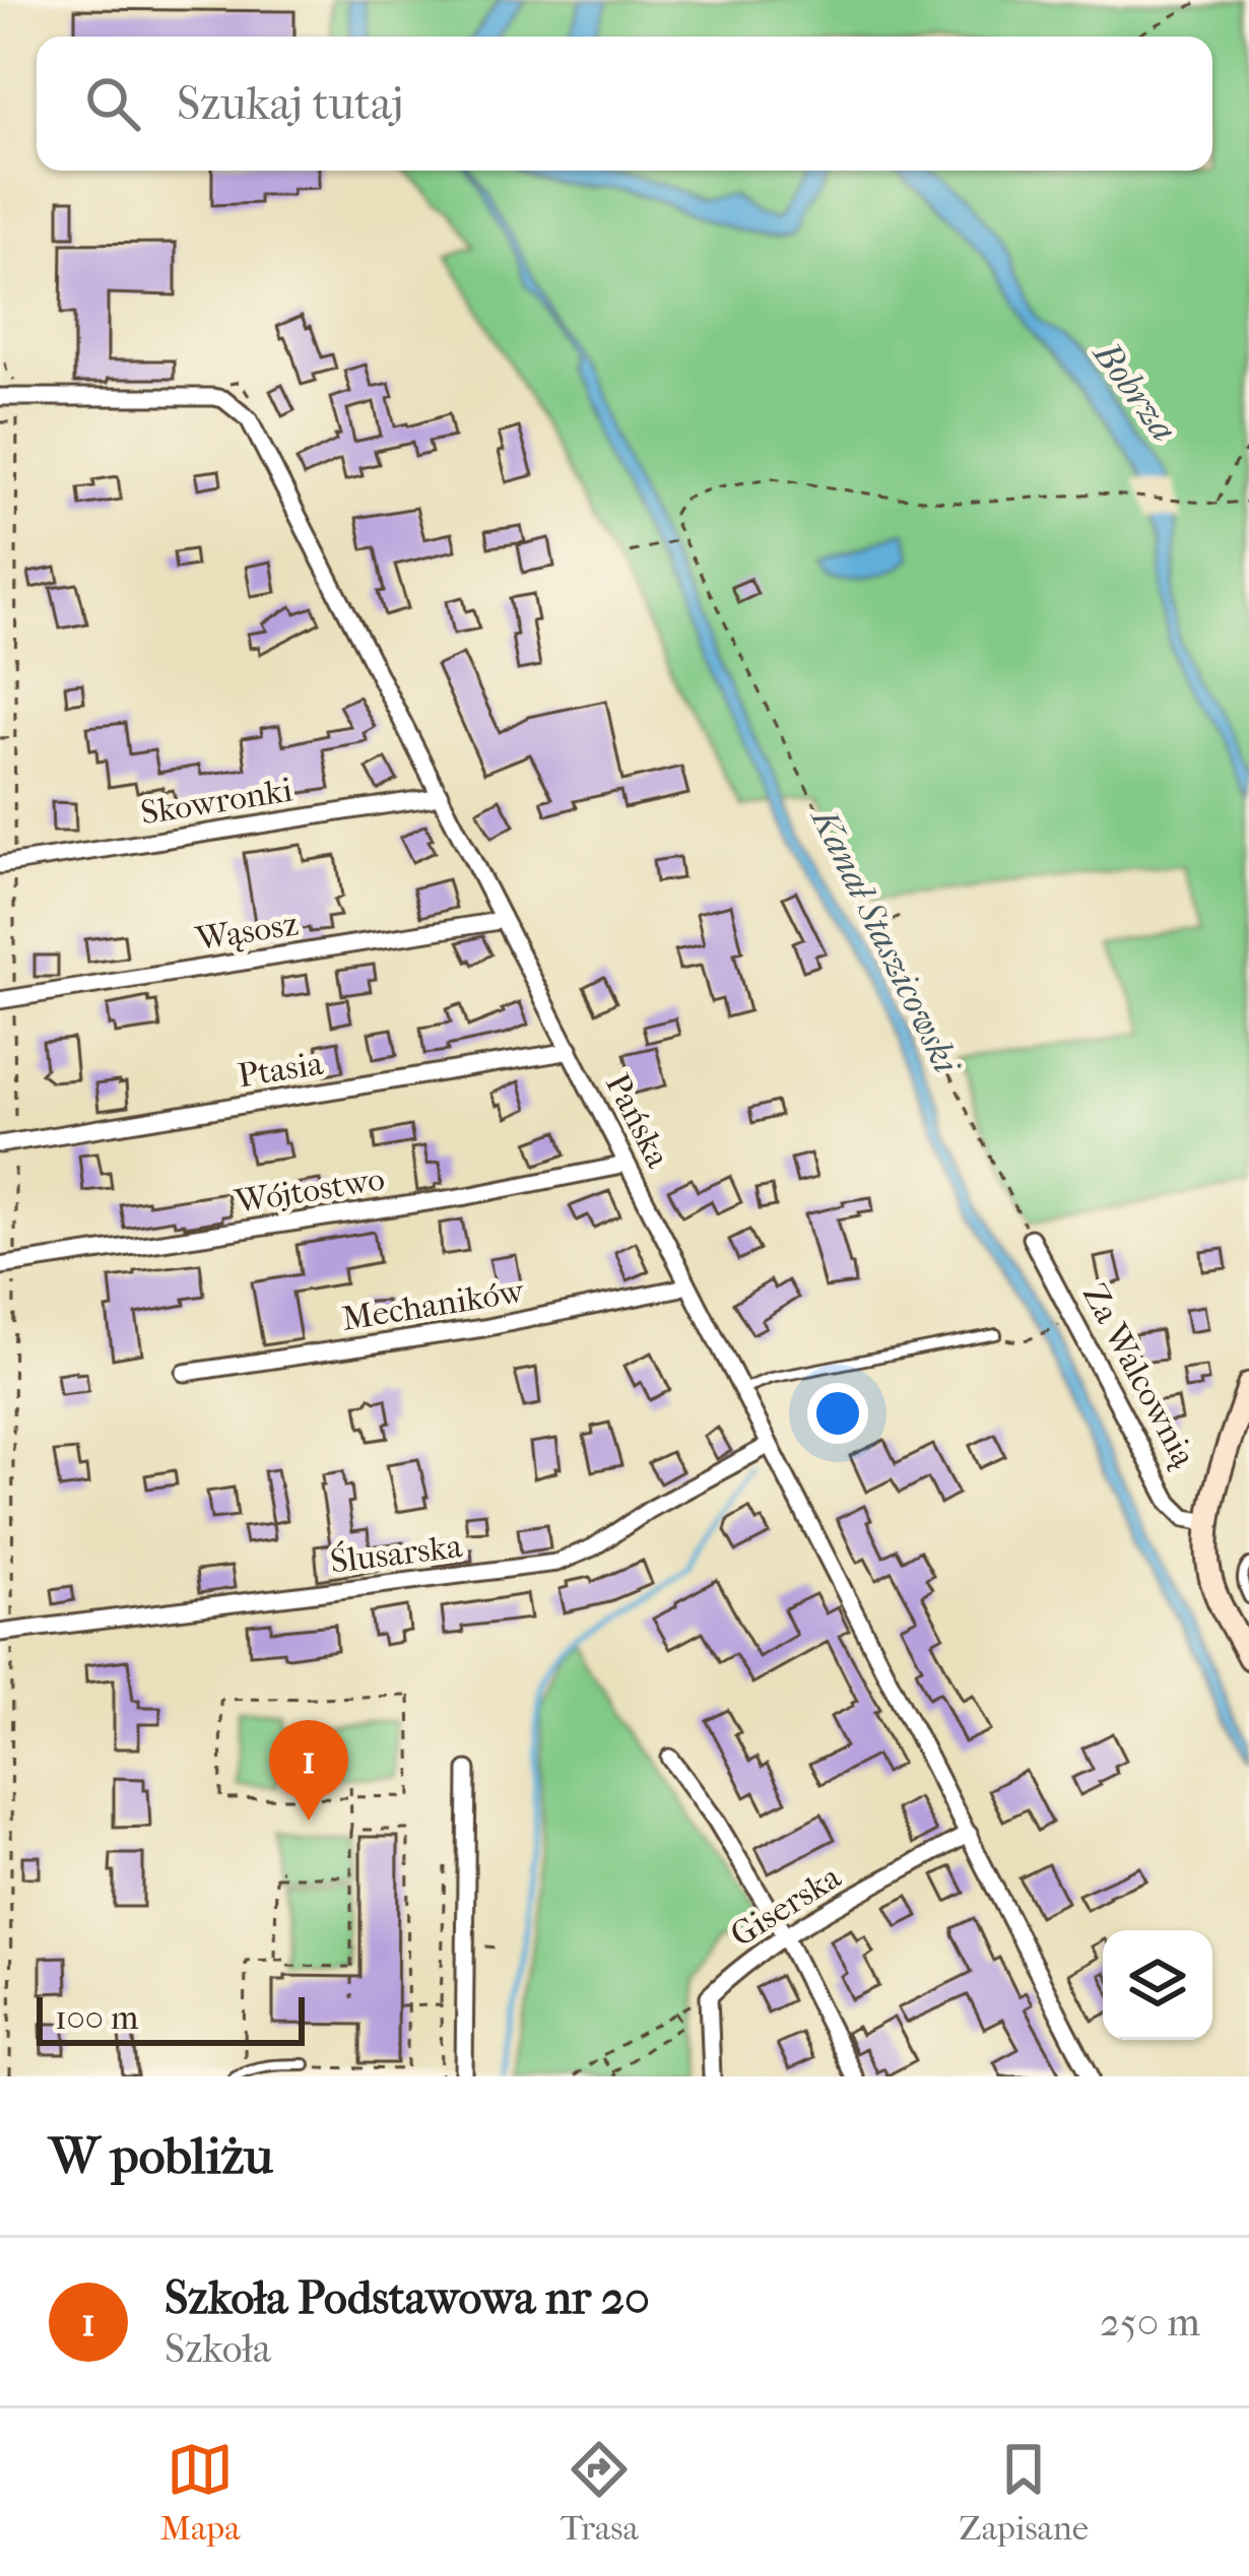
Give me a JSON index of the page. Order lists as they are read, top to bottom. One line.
{"streets":{"main road":["Za Walcownią"],"street":["Skowronki","Wąsosz","Ptasia","Pańska","Wójtostwo","Mechaników","Ślusarska","Giserska"]},"crossings":[["Skowronki","Pańska"],["Wąsosz","Pańska"],["Ptasia","Pańska"],["Pańska","Wójtostwo"],["Pańska","Mechaników"],["Pańska","Ślusarska"],["Pańska","Giserska"]],"water":["Bobrza","Kanał Staszicowski"],"scale_bar":"100 m","page":{"search":"Szukaj tutaj","pins":"1","scale":"100 m","heading":"W pobliżu","list":[{"mark":"1","name":"Szkoła Podstawowa nr 20","note":"Szkoła","value":"250 m"}],"nav":["Mapa","Trasa","Zapisane"]}}
